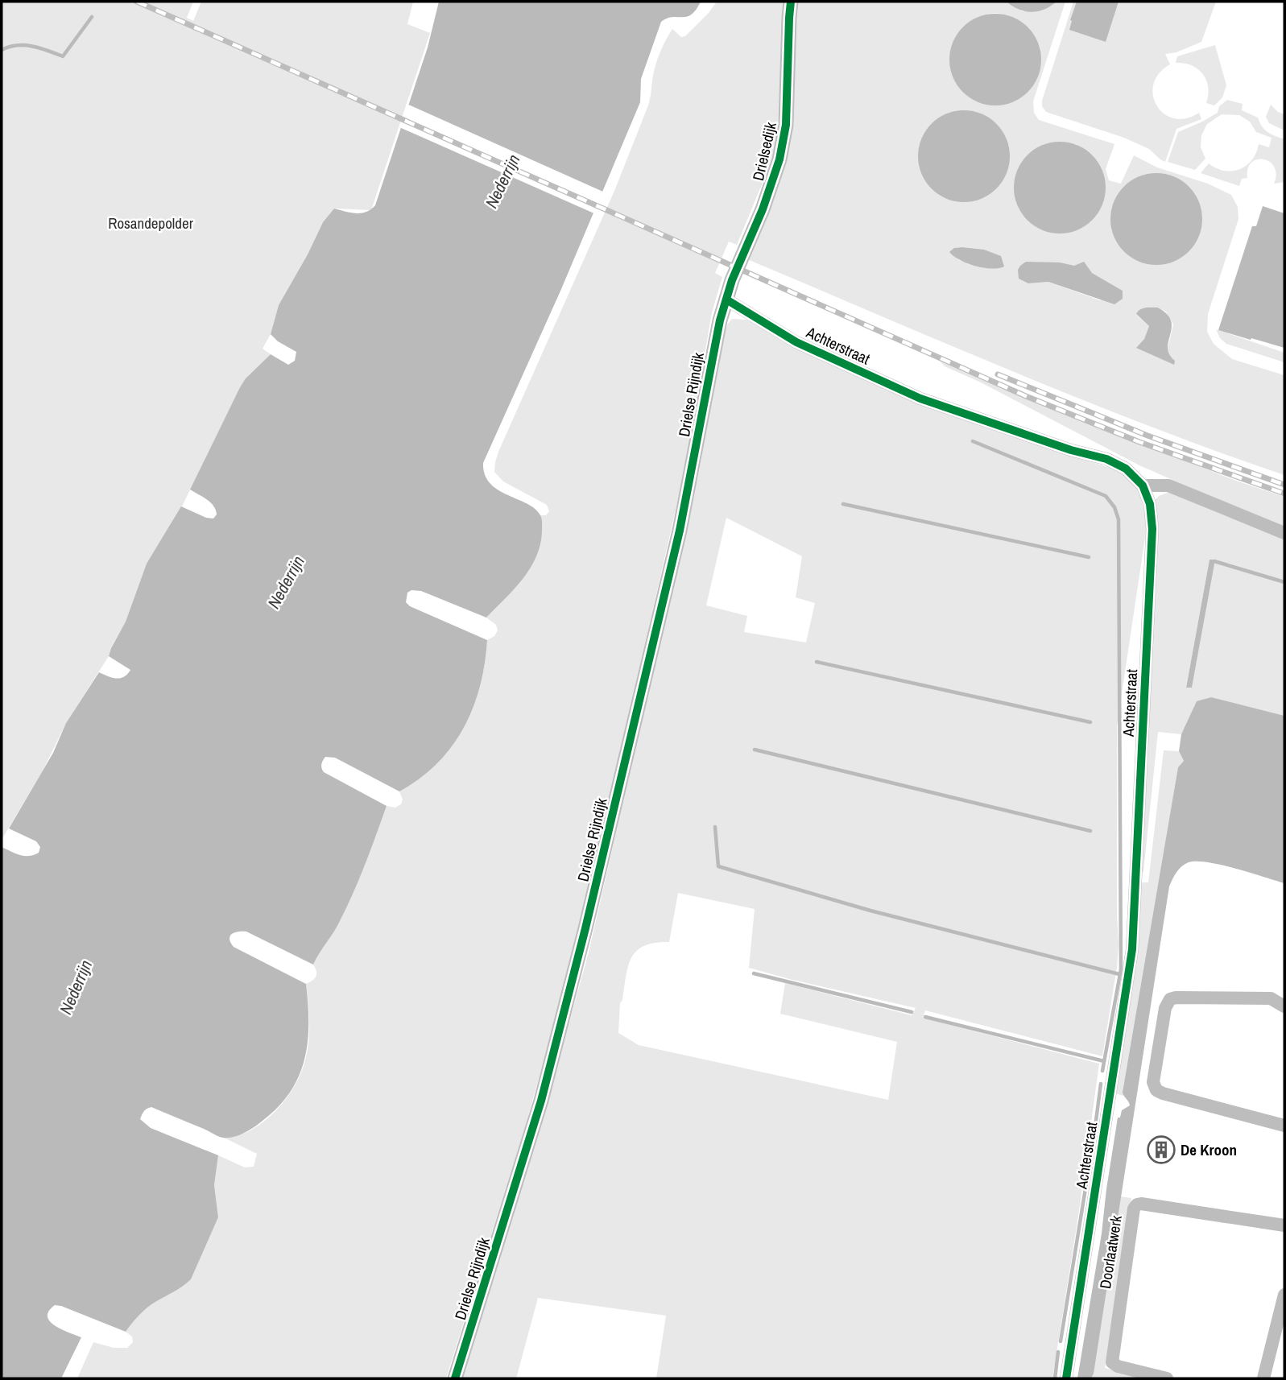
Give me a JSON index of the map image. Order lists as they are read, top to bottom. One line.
{"streets":{"street":["Drielsedijk","Achterstraat","Drielse Rijndijk","Doorlaatwerk"]},"crossings":[["Drielsedijk","Achterstraat"],["Drielsedijk","Drielse Rijndijk"],["Achterstraat","Drielse Rijndijk"]],"water":["Nederrijn"],"parks":["Rosandepolder"],"places":{"building":["De Kroon"]}}
